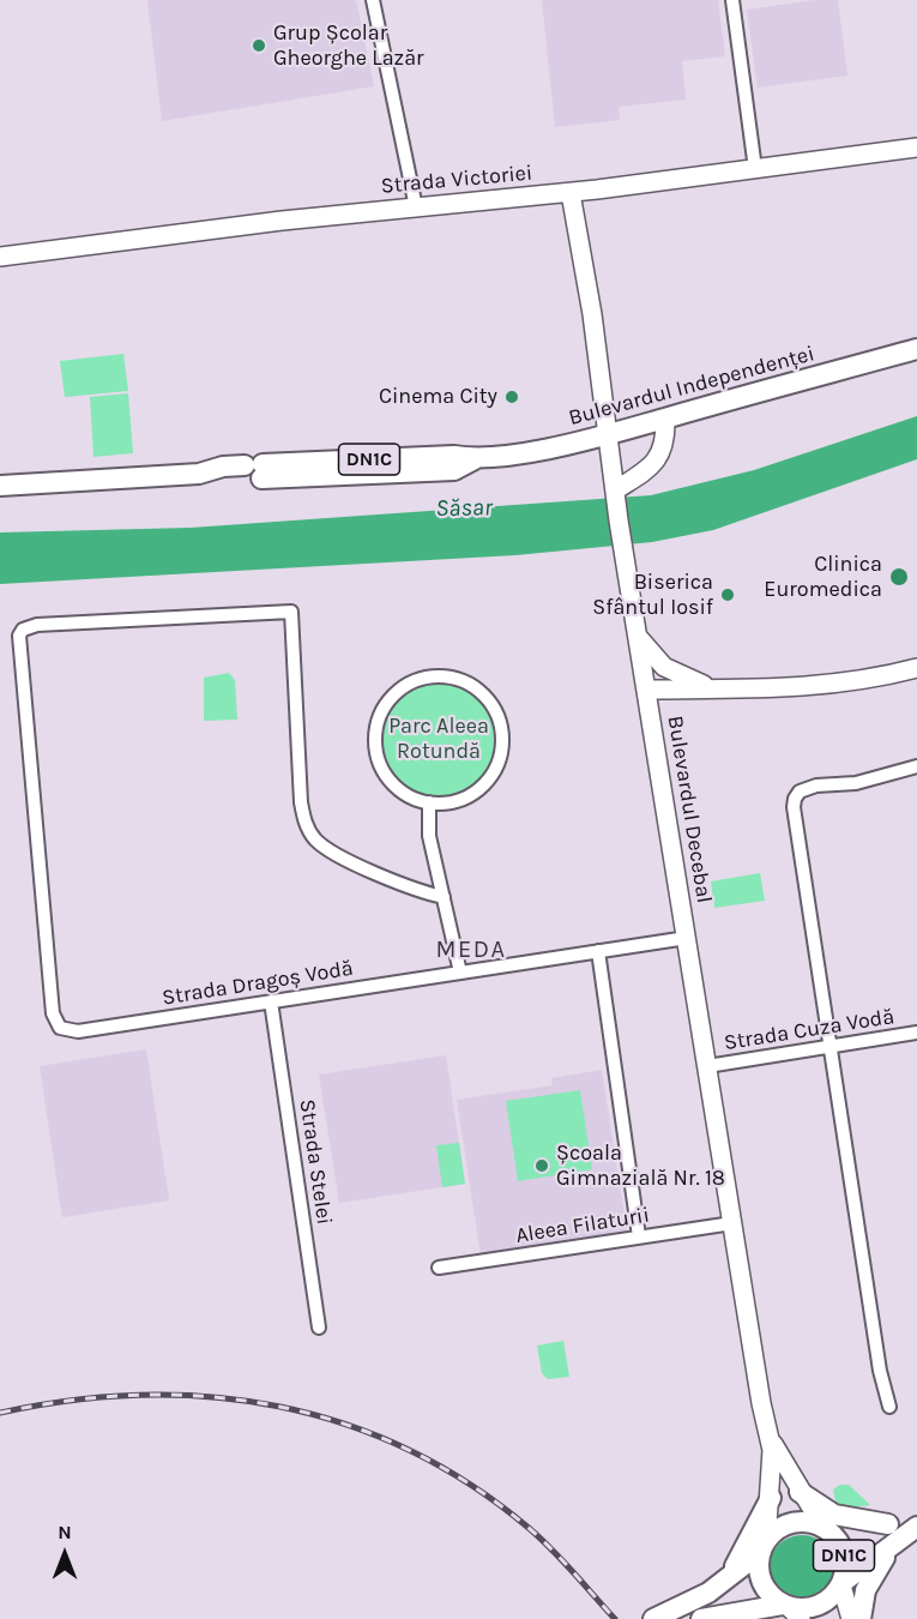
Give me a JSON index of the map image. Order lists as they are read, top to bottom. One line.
{"streets":{"main road":["Bulevardul Independenței","DN1C"],"street":["Strada Victoriei","Bulevardul Decebal","Strada Dragoș Vodă","Strada Cuza Vodă","Strada Stelei","Aleea Filaturii"]},"crossings":[["Strada Victoriei","Bulevardul Decebal"],["Bulevardul Independenței","Bulevardul Decebal"],["DN1C","Bulevardul Decebal"],["Bulevardul Decebal","Strada Dragoș Vodă"],["Bulevardul Decebal","Strada Cuza Vodă"],["Bulevardul Decebal","Aleea Filaturii"],["Strada Dragoș Vodă","Strada Stelei"]],"districts":["MEDA"],"water":["Săsar"],"parks":["Parc Aleea Rotundă"],"places":["Grup Școlar Gheorghe Lazăr","Cinema City","Clinica Euromedica","Biserica Sfântul Iosif","Școala Gimnazială Nr. 18"],"north":"top"}
